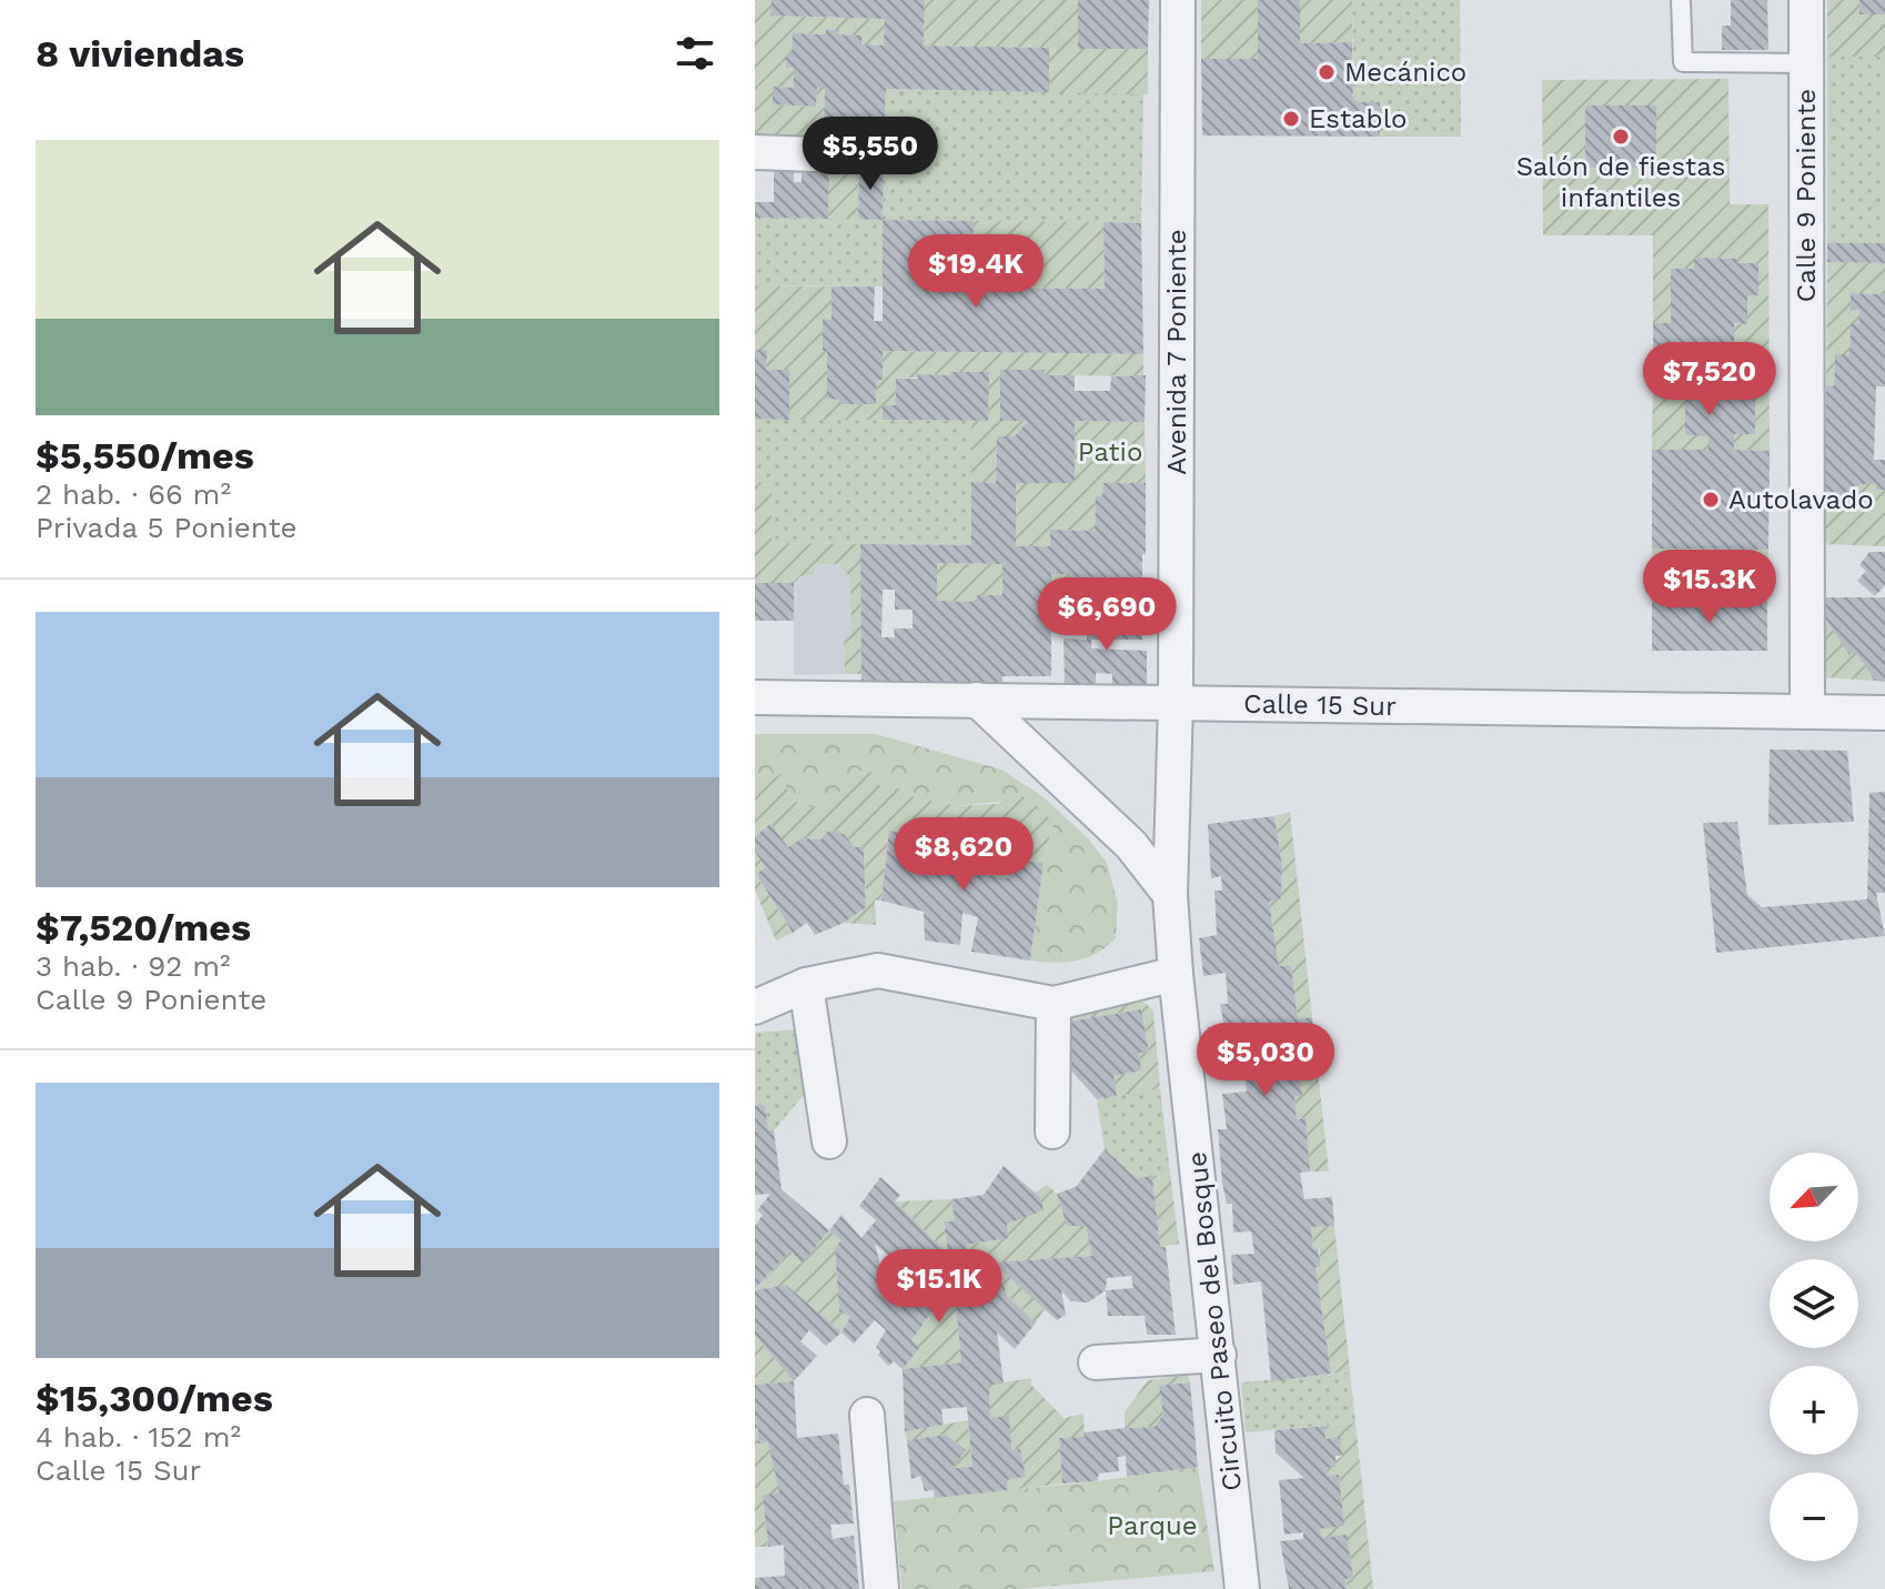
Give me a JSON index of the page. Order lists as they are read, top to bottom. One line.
{"streets":{"street":["Calle 9 Poniente","Avenida 7 Poniente","Calle 15 Sur","Circuito Paseo del Bosque"]},"crossings":[["Calle 9 Poniente","Calle 15 Sur"],["Avenida 7 Poniente","Calle 15 Sur"],["Avenida 7 Poniente","Circuito Paseo del Bosque"],["Calle 15 Sur","Circuito Paseo del Bosque"]],"parks":["Patio","Parque"],"places":["Mecánico","Establo","Salón de fiestas infantiles","Autolavado"],"north":"bottom left","page":{"heading":"8 viviendas","list":[{"name":"$5,550/mes","note":"2 hab. · 66 m² · Privada 5 Poniente"},{"name":"$7,520/mes","note":"3 hab. · 92 m² · Calle 9 Poniente"},{"name":"$15,300/mes","note":"4 hab. · 152 m² · Calle 15 Sur"}],"price":["$5,550","$19.4K","$7,520","$15.3K","$6,690","$8,620","$5,030","$15.1K"],"map_buttons":["+","−"]}}
